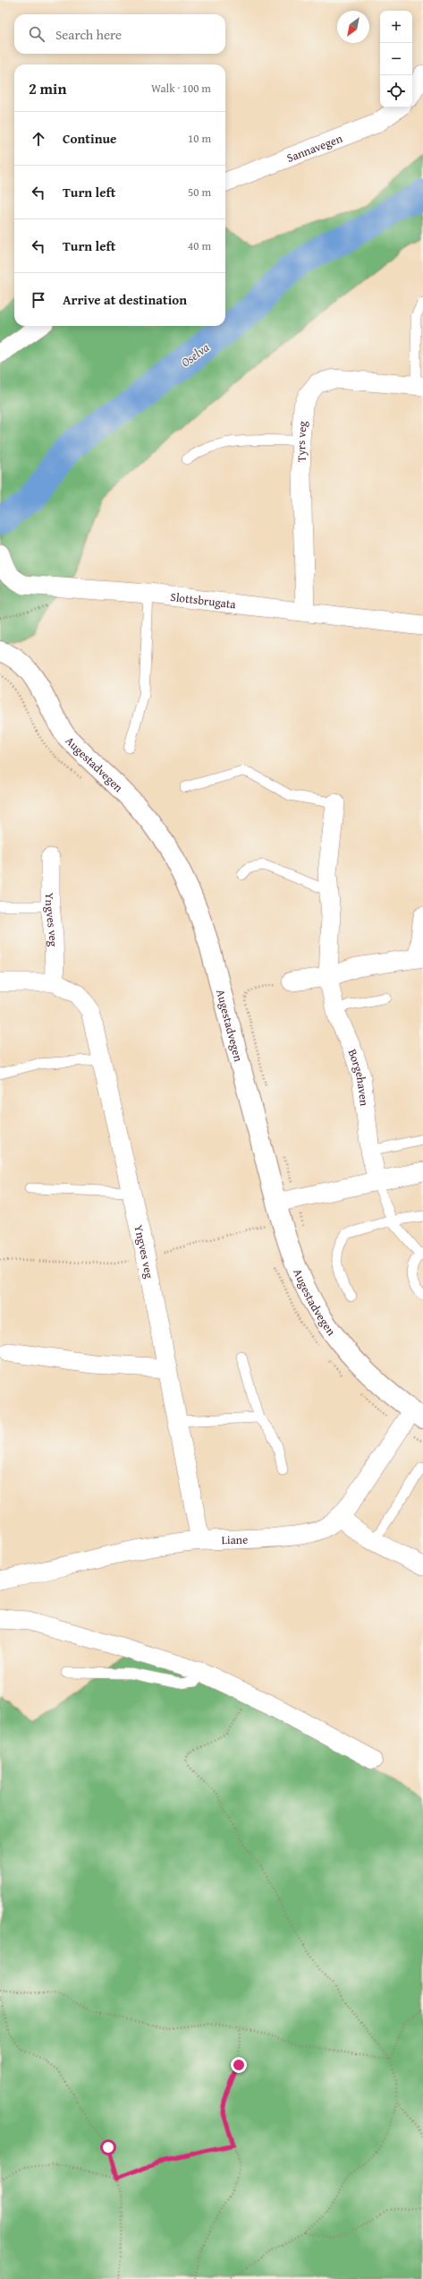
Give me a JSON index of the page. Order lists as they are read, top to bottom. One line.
{"streets":{"main road":["Augestadvegen"],"street":["Sannavegen","Tyrs veg","Slottsbrugata","Yngves veg","Borgehaven","Liane"]},"crossings":[["Tyrs veg","Slottsbrugata"],["Augestadvegen","Liane"],["Yngves veg","Liane"]],"water":["Oselva"],"north":"bottom left","page":{"map_buttons":["+","−"],"search":"Search here","heading":["2 min","Walk · 100 m"],"list":[["Continue","10 m"],["Turn left","50 m"],["Turn left","40 m"],"Arrive at destination"]}}
